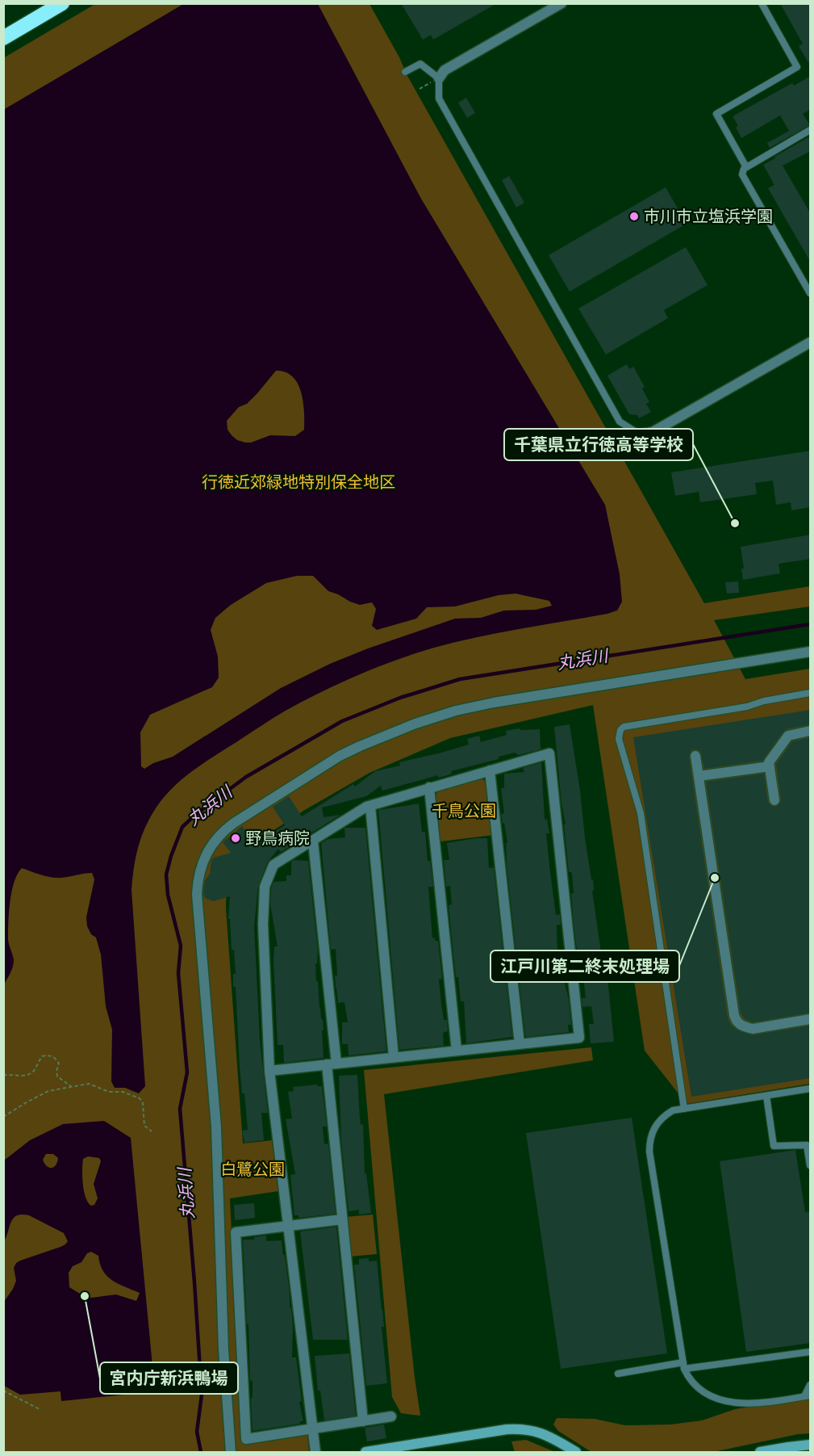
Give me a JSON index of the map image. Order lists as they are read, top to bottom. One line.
{"water":["丸浜川"],"parks":["行徳近郊緑地特別保全地区","千鳥公園","白鷺公園"],"places":["市川市立塩浜学園","千葉県立行徳高等学校","野鳥病院","江戸川第二終末処理場","宮内庁新浜鴨場"]}
